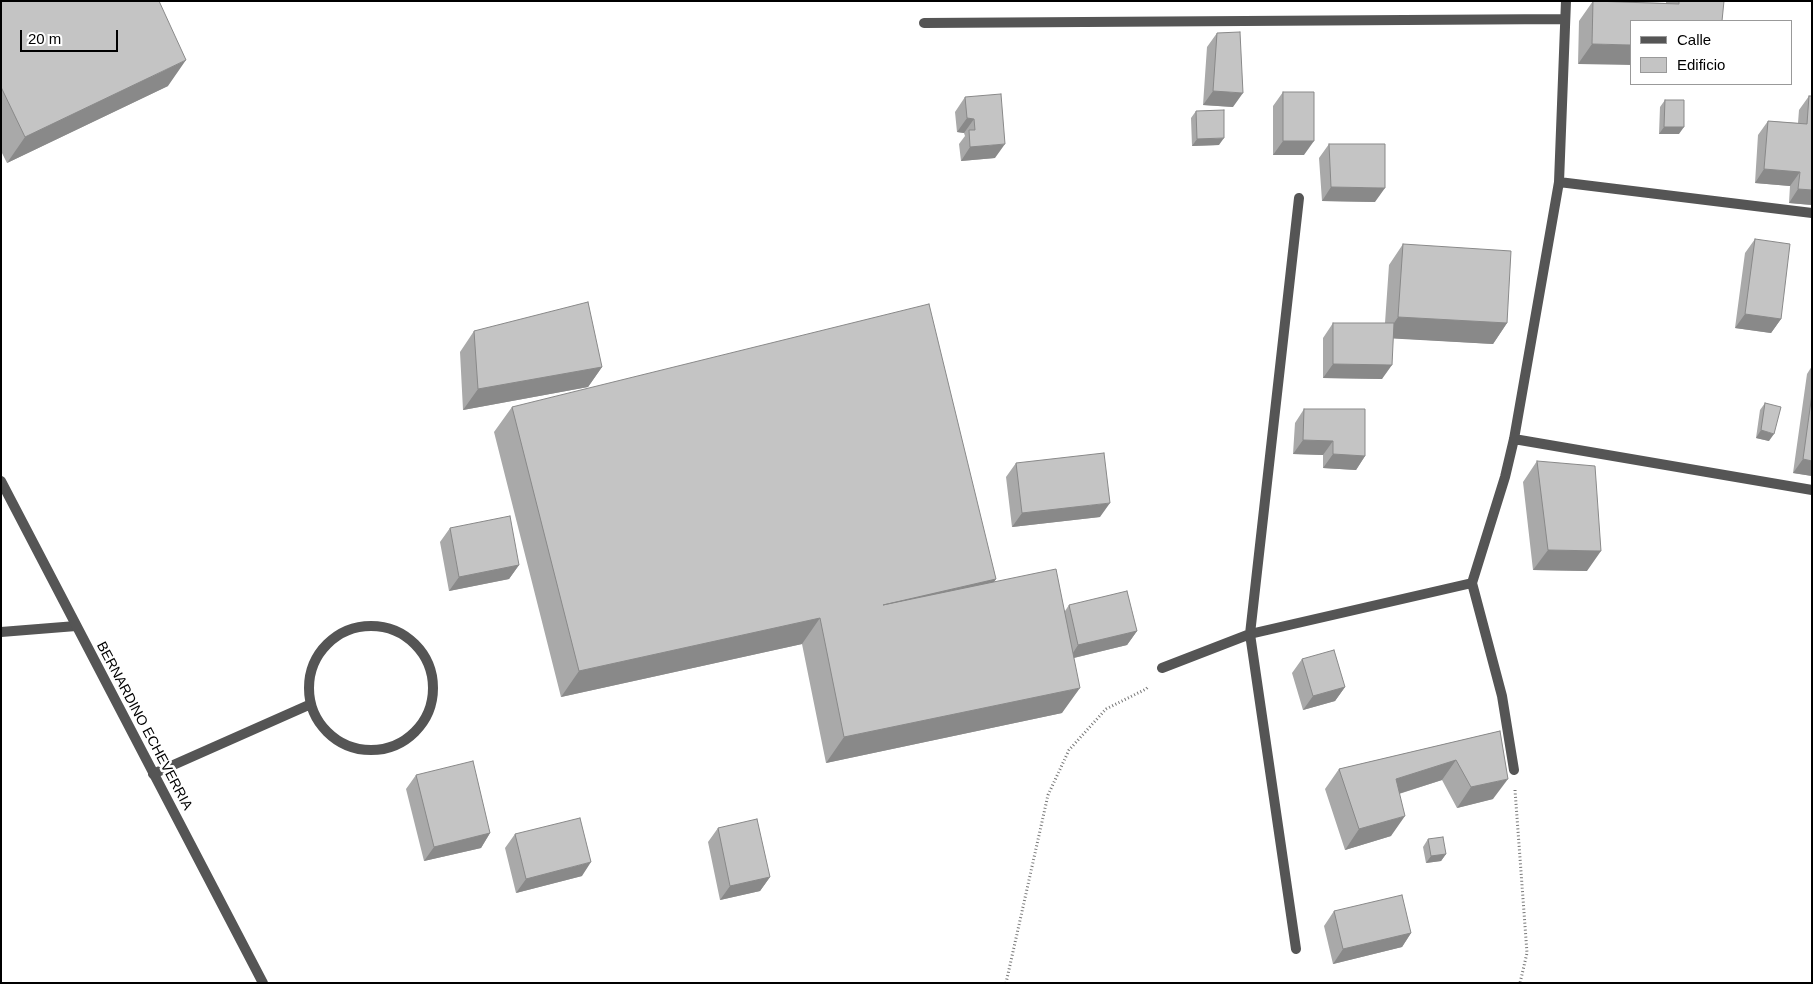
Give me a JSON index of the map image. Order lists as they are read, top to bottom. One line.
{"streets":{"street":["BERNARDINO ECHEVERRIA"]},"legend":["Calle","Edificio"],"scale_bar":"20 m"}
